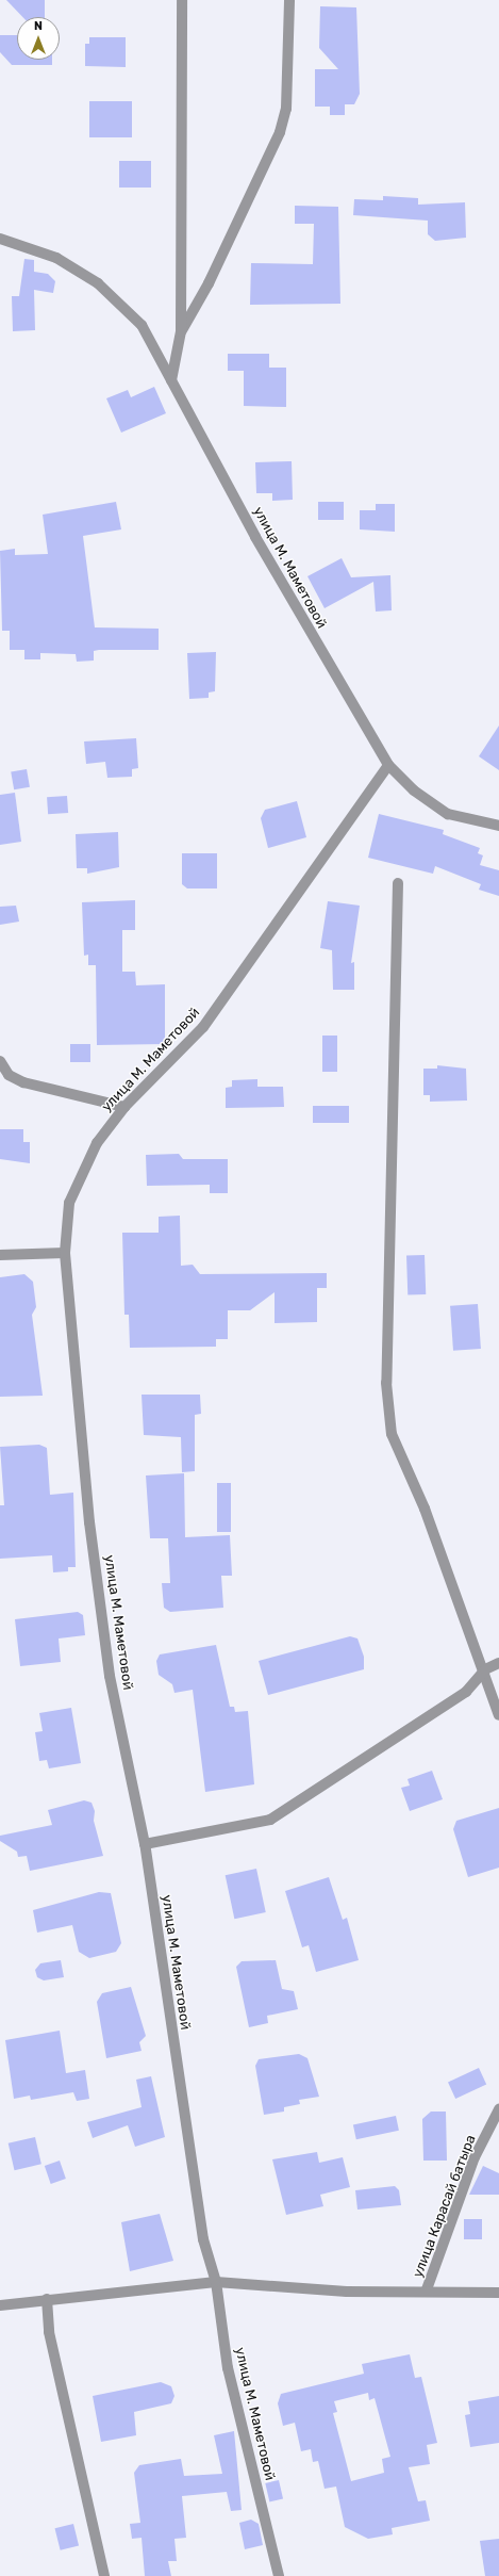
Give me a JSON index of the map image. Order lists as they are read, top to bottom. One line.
{"streets":{"street":["улица М. Маметовой","улица Карасай батыра"]},"north":"top"}
